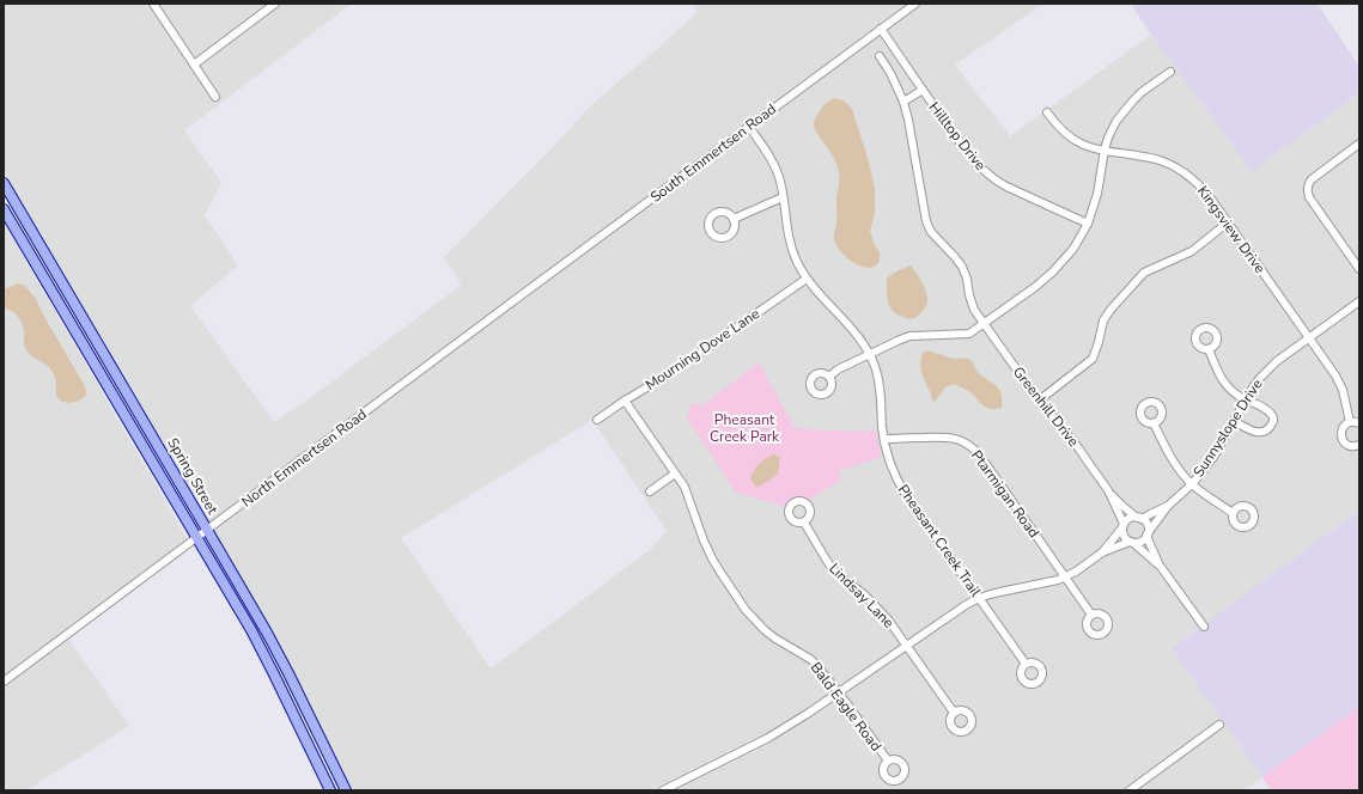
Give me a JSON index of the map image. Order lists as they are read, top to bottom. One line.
{"streets":{"main road":["Spring Street"],"street":["Hilltop Drive","South Emmertsen Road","Kingsview Drive","Mourning Dove Lane","Greenhill Drive","Sunnyslope Drive","North Emmertsen Road","Ptarmigan Road","Pheasant Creek Trail","Lindsay Lane","Bald Eagle Road"]},"crossings":[["Hilltop Drive","South Emmertsen Road"],["South Emmertsen Road","North Emmertsen Road"],["South Emmertsen Road","Pheasant Creek Trail"],["Kingsview Drive","Sunnyslope Drive"],["Mourning Dove Lane","Pheasant Creek Trail"],["Mourning Dove Lane","Bald Eagle Road"],["Greenhill Drive","Sunnyslope Drive"],["North Emmertsen Road","Spring Street"],["Ptarmigan Road","Pheasant Creek Trail"]],"parks":["Pheasant Creek Park"]}
